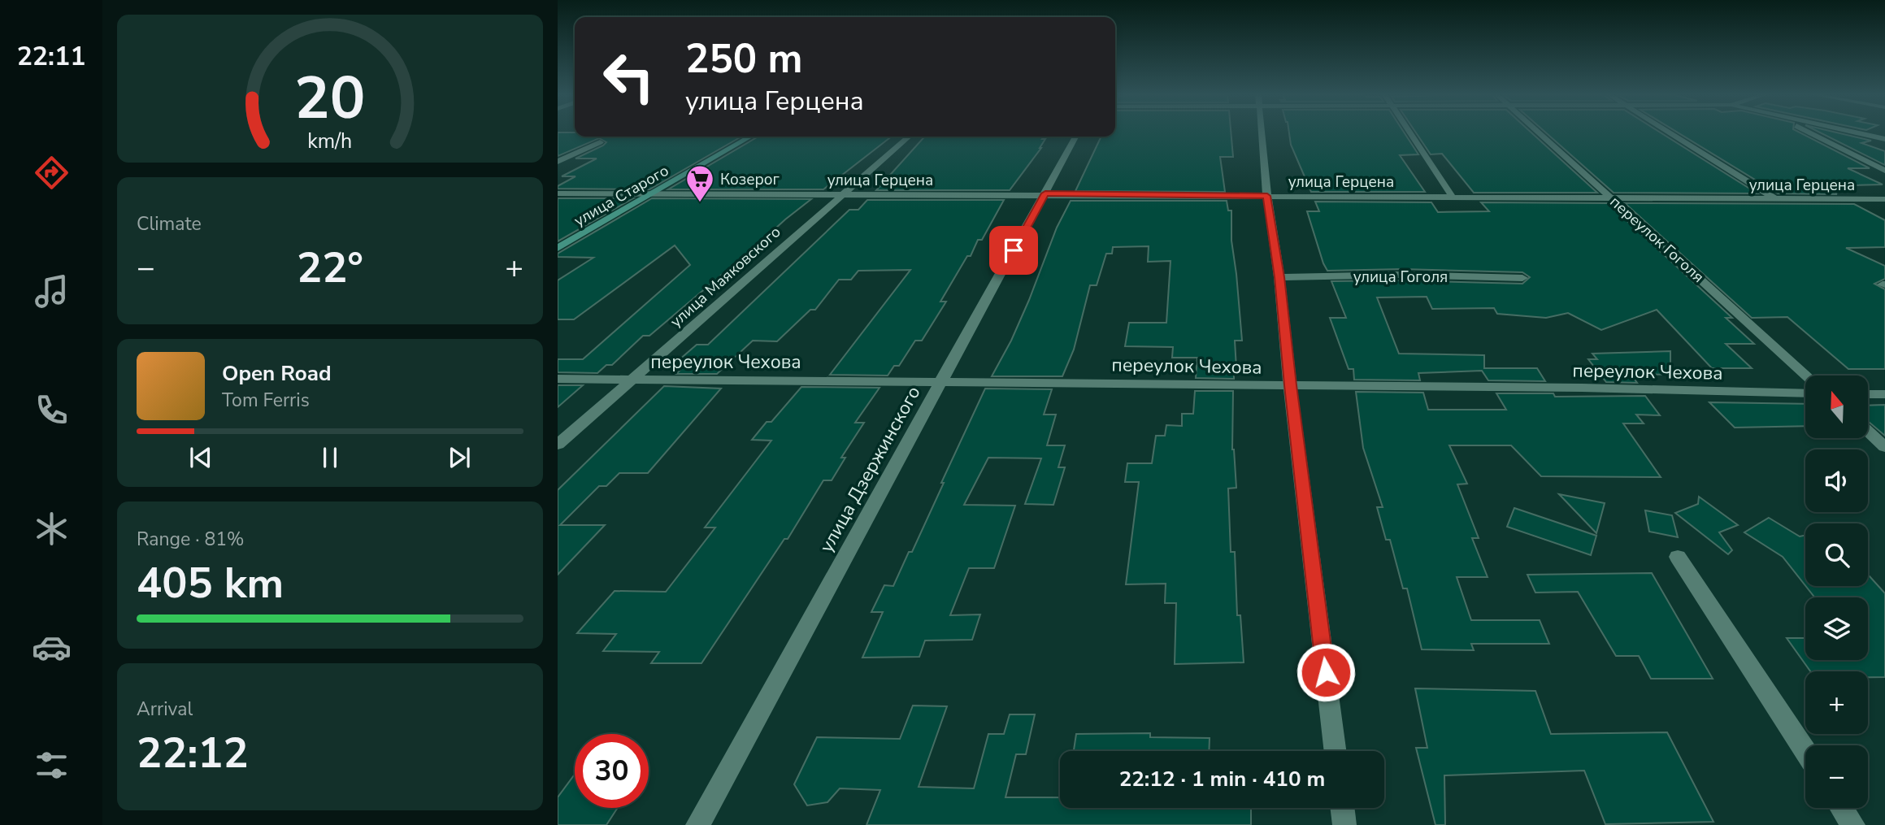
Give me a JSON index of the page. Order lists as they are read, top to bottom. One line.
{"streets":{"street":["улица Герцена","улица Старого","переулок Гоголя","улица Маяковского","улица Гоголя","переулок Чехова","улица Дзержинского"]},"crossings":[["улица Герцена","улица Старого"],["улица Герцена","переулок Гоголя"],["улица Герцена","улица Маяковского"],["улица Герцена","улица Дзержинского"],["улица Маяковского","переулок Чехова"],["переулок Чехова","улица Дзержинского"]],"places":{"supermarket":["Козерог"]},"north":"top","page":{"tabs":"22:11","turn":["250 m","улица Герцена"],"tile":["Climate",["Range · 81%","405 km"],["Arrival","22:12"]],"heat":["−","22°","+"],"song":["Open Road","Tom Ferris"],"map_buttons":["+","−"],"limit":"30","trip":"22:12 · 1 min · 410 m","gauge":["20","km/h"]}}
